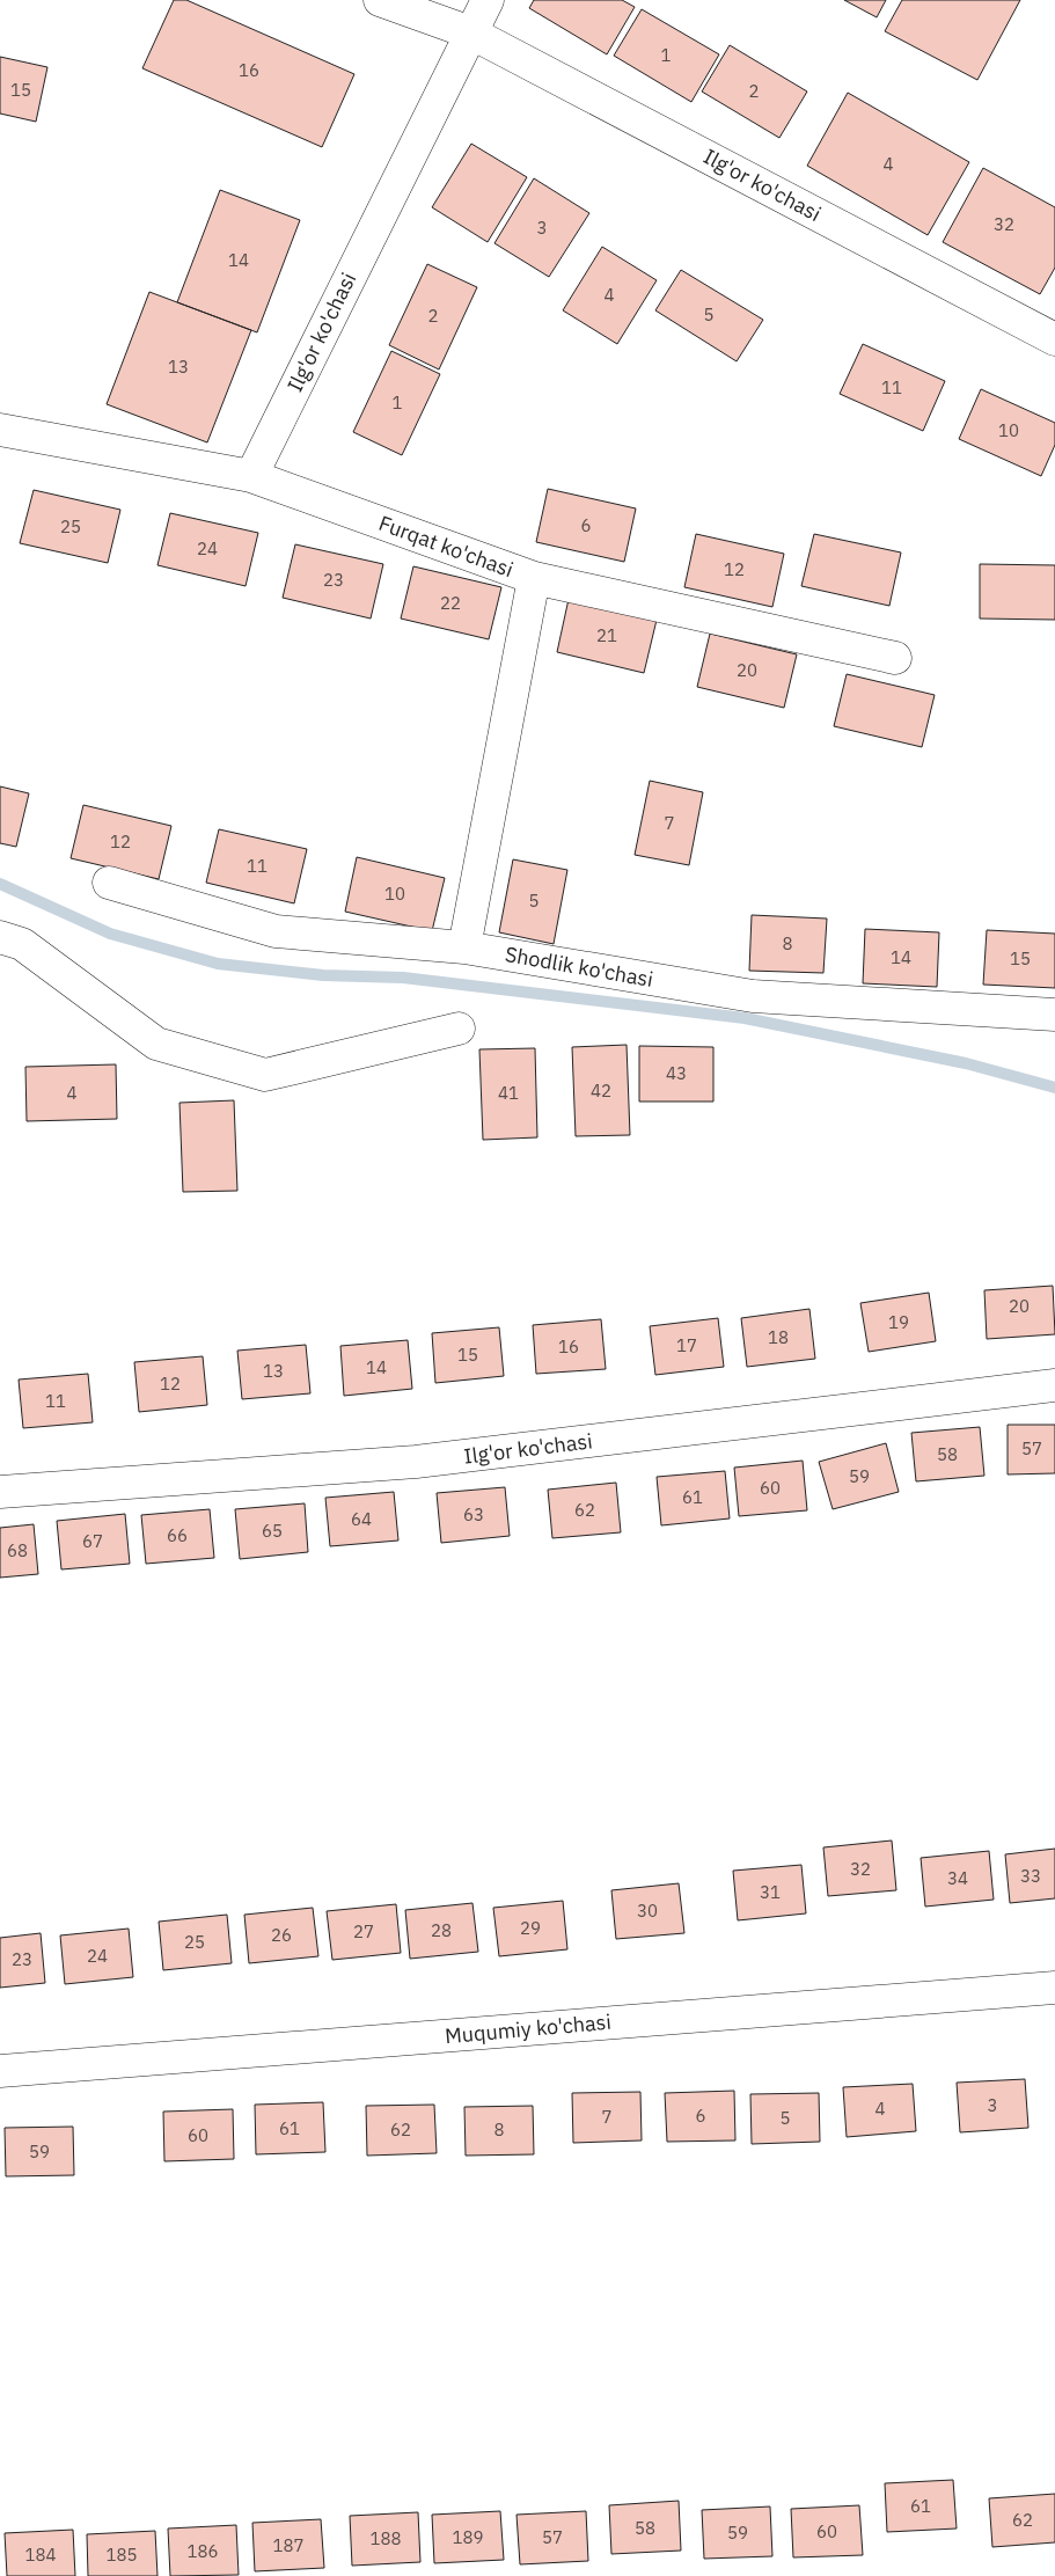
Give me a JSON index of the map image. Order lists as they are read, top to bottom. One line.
{"streets":{"street":["Ilg'or ko'chasi","Furqat ko'chasi","Shodlik ko'chasi","Muqumiy ko'chasi"]},"crossings":[["Ilg'or ko'chasi","Furqat ko'chasi"]],"house_numbers":["1","16","15","2","4","32","3","14","4","5","2","13","11","1","10","6","25","24","12","23","22","21","20","7","12","11","10","5","8","14","15","43","42","4","41","20","19","18","17","16","15","14","13","12","11","57","58","59","60","61","62","63","64","65","66","67","68","32","33","34","31","30","29","28","27","26","25","24","23","3","4","6","7","5","61","62","8","60","59","61","62","58","60","59","189","57","188","187","186","184","185"]}
